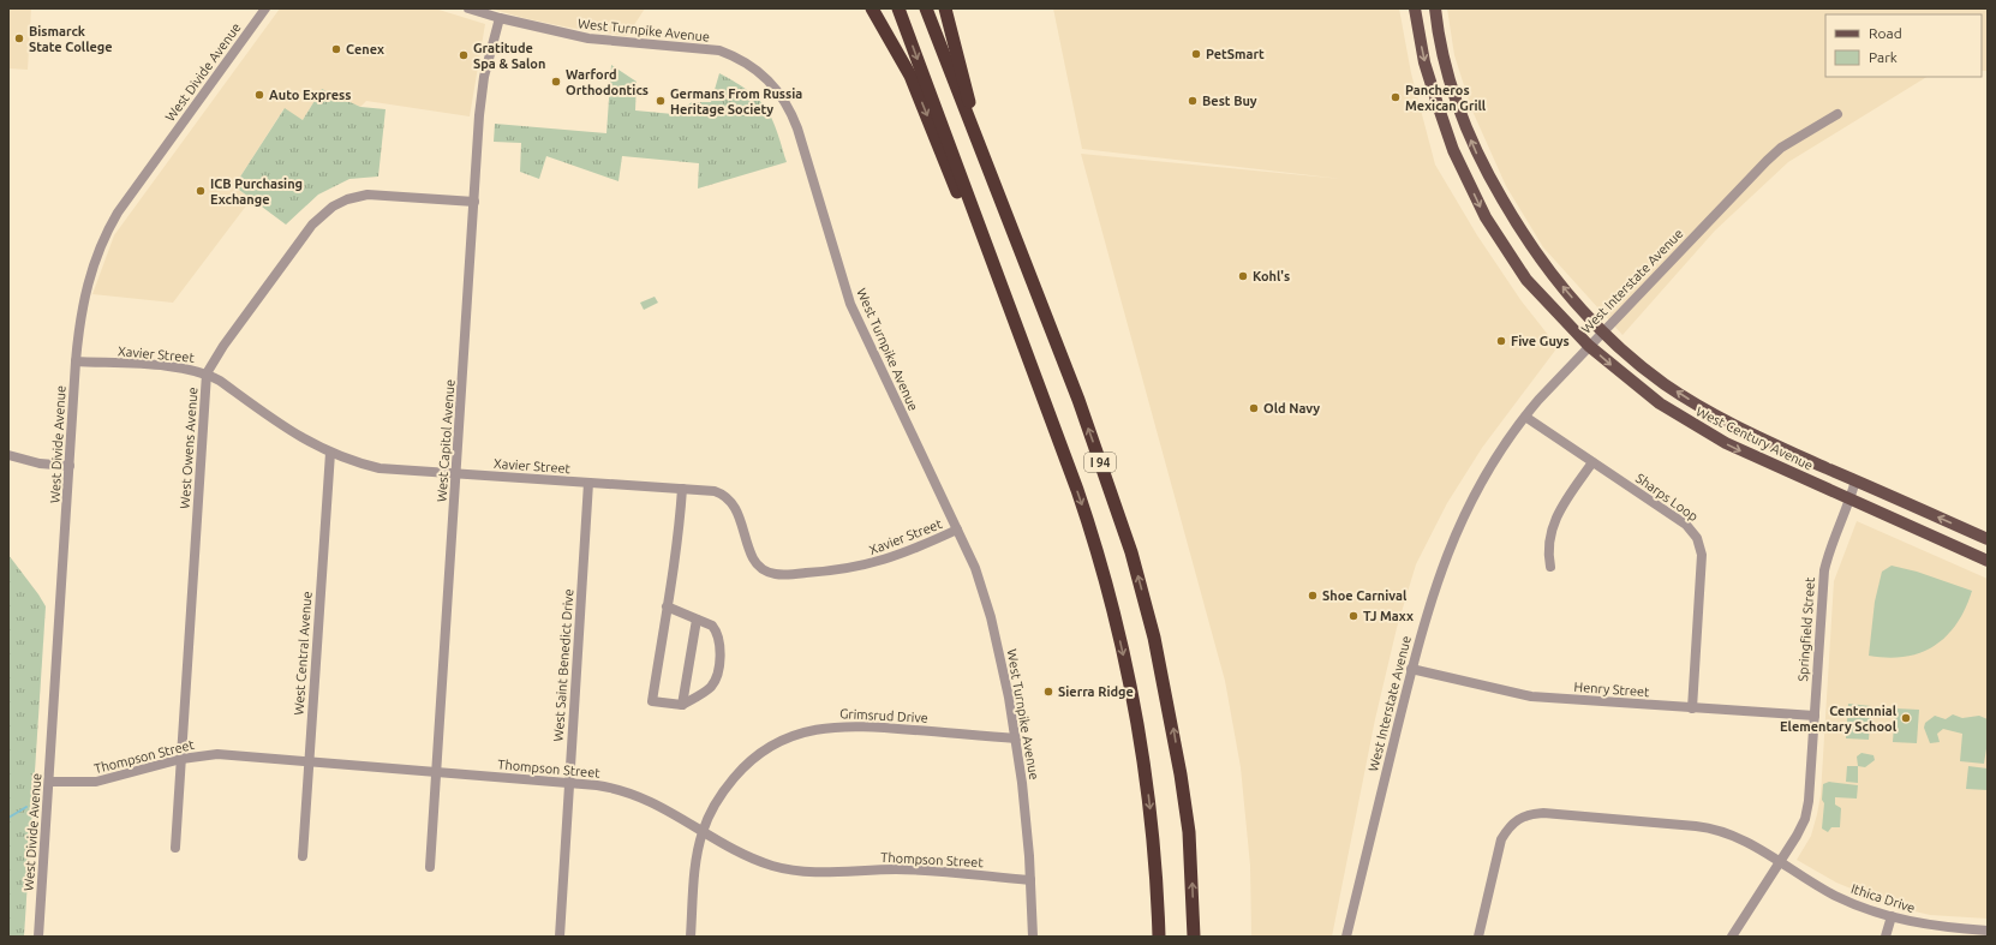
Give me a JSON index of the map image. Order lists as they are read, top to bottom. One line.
{"streets":{"highway":["I 94"],"main road":["West Century Avenue"],"street":["West Turnpike Avenue","West Divide Avenue","West Interstate Avenue","Xavier Street","West Capitol Avenue","West Owens Avenue","Sharps Loop","Springfield Street","West Central Avenue","West Saint Benedict Drive","Henry Street","Grimsrud Drive","Thompson Street","Ithica Drive"]},"crossings":[["West Turnpike Avenue","Xavier Street"],["West Turnpike Avenue","West Capitol Avenue"],["West Turnpike Avenue","Grimsrud Drive"],["West Turnpike Avenue","Thompson Street"],["West Divide Avenue","Xavier Street"],["West Divide Avenue","Thompson Street"],["West Interstate Avenue","West Century Avenue"],["West Interstate Avenue","Sharps Loop"],["West Interstate Avenue","Henry Street"],["Xavier Street","West Capitol Avenue"],["Xavier Street","West Owens Avenue"],["Xavier Street","West Central Avenue"],["Xavier Street","West Saint Benedict Drive"],["West Century Avenue","Springfield Street"],["West Capitol Avenue","West Owens Avenue"],["West Capitol Avenue","Thompson Street"],["West Owens Avenue","Thompson Street"],["Sharps Loop","Henry Street"],["Springfield Street","Henry Street"],["Springfield Street","Ithica Drive"],["West Central Avenue","Thompson Street"],["West Saint Benedict Drive","Thompson Street"],["Grimsrud Drive","Thompson Street"]],"places":["Bismarck State College","Cenex","PetSmart","Gratitude Spa & Salon","Warford Orthodontics","Auto Express","Pancheros Mexican Grill","Germans From Russia Heritage Society","Best Buy","ICB Purchasing Exchange","Kohl's","Five Guys","Old Navy","Shoe Carnival","TJ Maxx","Sierra Ridge","Centennial Elementary School"],"legend":["Road","Park"]}
